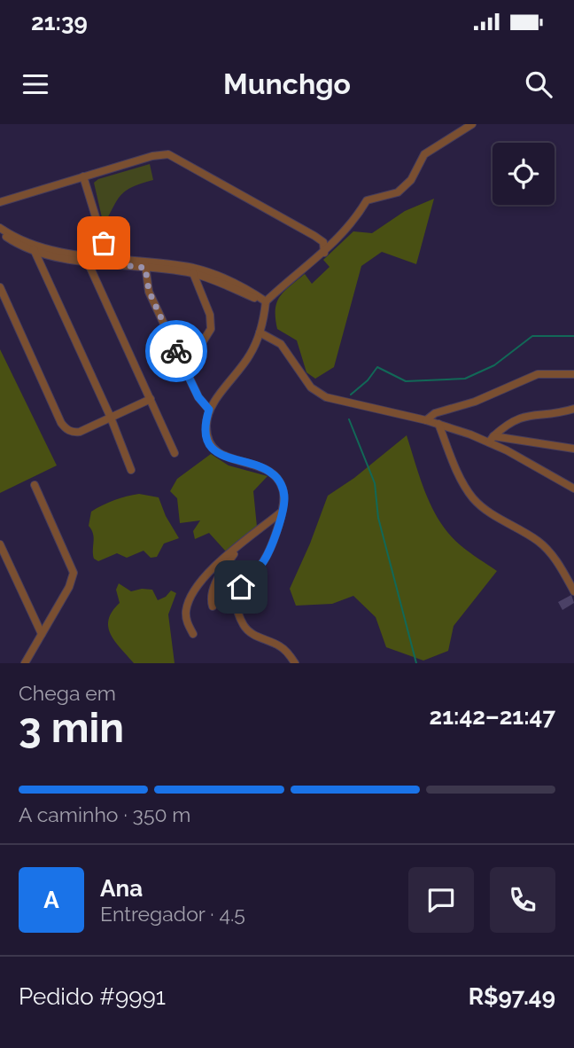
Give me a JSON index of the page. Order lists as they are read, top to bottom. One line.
{"page":{"status":"21:39","header":"Munchgo","heading":["3 min","Chega em","21:42–21:47"],"panel":["Ana","Entregador · 4.5","Pedido #9991","R$97.49"],"bar":"A caminho · 350 m","round":"A"}}
